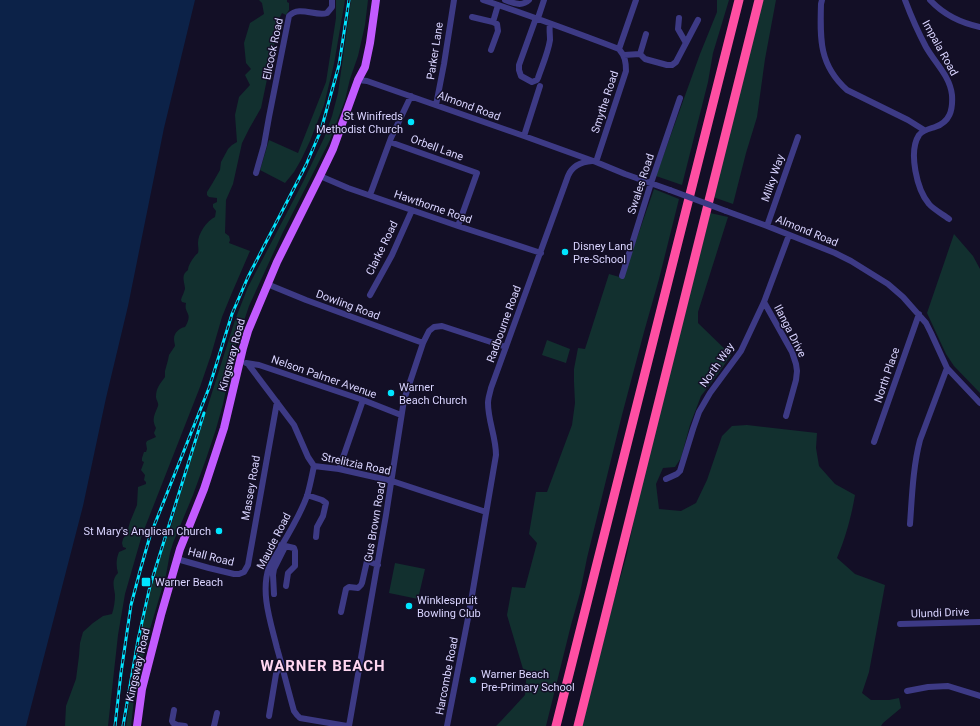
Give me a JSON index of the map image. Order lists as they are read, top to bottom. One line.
{"streets":{"main road":["Kingsway Road"],"street":["Impala Road","Ellcock Road","Parker Lane","Smythe Road","Almond Road","Orbell Lane","Milky Way","Swales Road","Hawthorne Road","Clarke Road","Dowling Road","Radbourne Road","Ilanga Drive","North Way","North Place","Nelson Palmer Avenue","Strelitzia Road","Massey Road","Gus Brown Road","Maude Road","Hall Road","Ulundi Drive","Harcombe Road"]},"crossings":[["Parker Lane","Almond Road"],["Smythe Road","Almond Road"],["Almond Road","Milky Way"],["Almond Road","Swales Road"],["Almond Road","Kingsway Road"],["Almond Road","North Way"],["Almond Road","North Place"],["Orbell Lane","Hawthorne Road"],["Hawthorne Road","Clarke Road"],["Hawthorne Road","Radbourne Road"],["Hawthorne Road","Kingsway Road"],["Dowling Road","Kingsway Road"],["Dowling Road","Gus Brown Road"],["Radbourne Road","Strelitzia Road"],["Radbourne Road","Gus Brown Road"],["Radbourne Road","Harcombe Road"],["Ilanga Drive","North Way"],["Kingsway Road","Nelson Palmer Avenue"],["Kingsway Road","Strelitzia Road"],["Kingsway Road","Hall Road"],["Nelson Palmer Avenue","Strelitzia Road"],["Nelson Palmer Avenue","Gus Brown Road"],["Strelitzia Road","Massey Road"],["Strelitzia Road","Gus Brown Road"],["Strelitzia Road","Maude Road"],["Strelitzia Road","Harcombe Road"],["Massey Road","Hall Road"],["Gus Brown Road","Maude Road"]],"districts":["WARNER BEACH"],"places":{"other":["St Winifreds Methodist Church","Disney Land Pre-School","Warner Beach Church","St Mary's Anglican Church","Winklespruit Bowling Club","Warner Beach Pre-Primary School"],"transit":["Warner Beach"]}}
